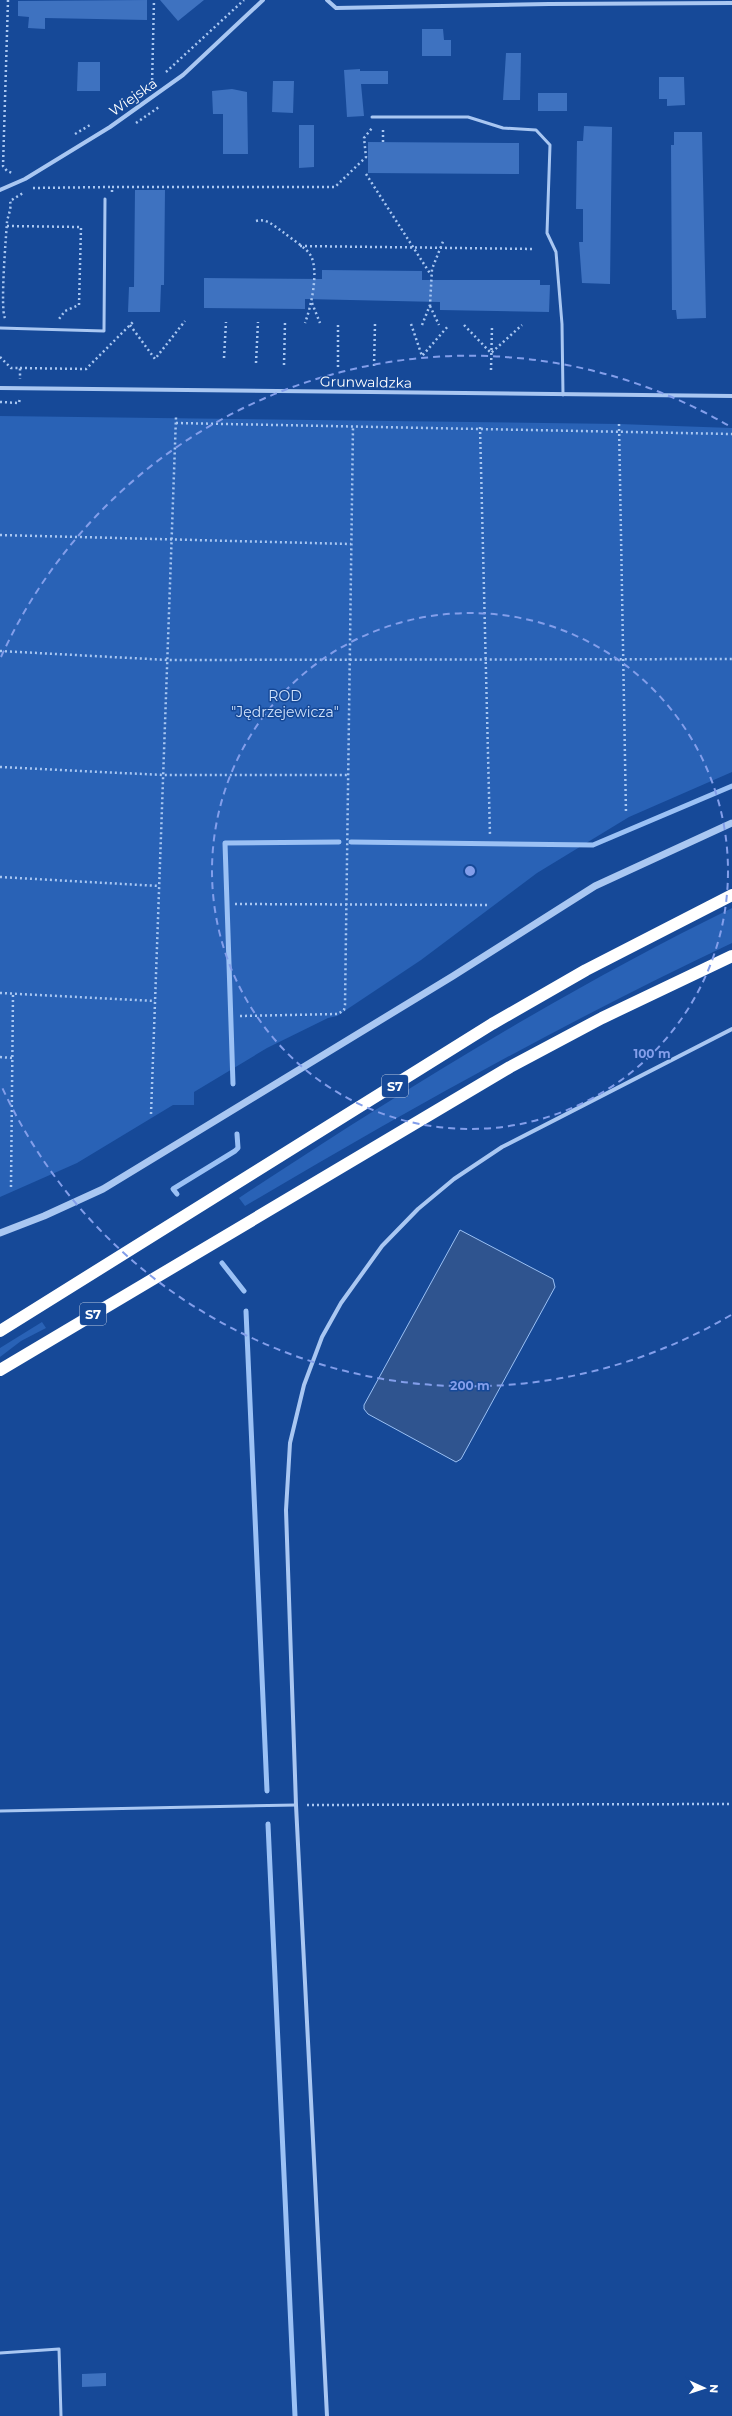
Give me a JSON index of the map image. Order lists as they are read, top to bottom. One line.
{"streets":{"highway":["S7"],"street":["Wiejska","Grunwaldzka"]},"parks":["ROD \"Jędrzejewicza\""],"north":"right","rings":["100 m","200 m"]}
